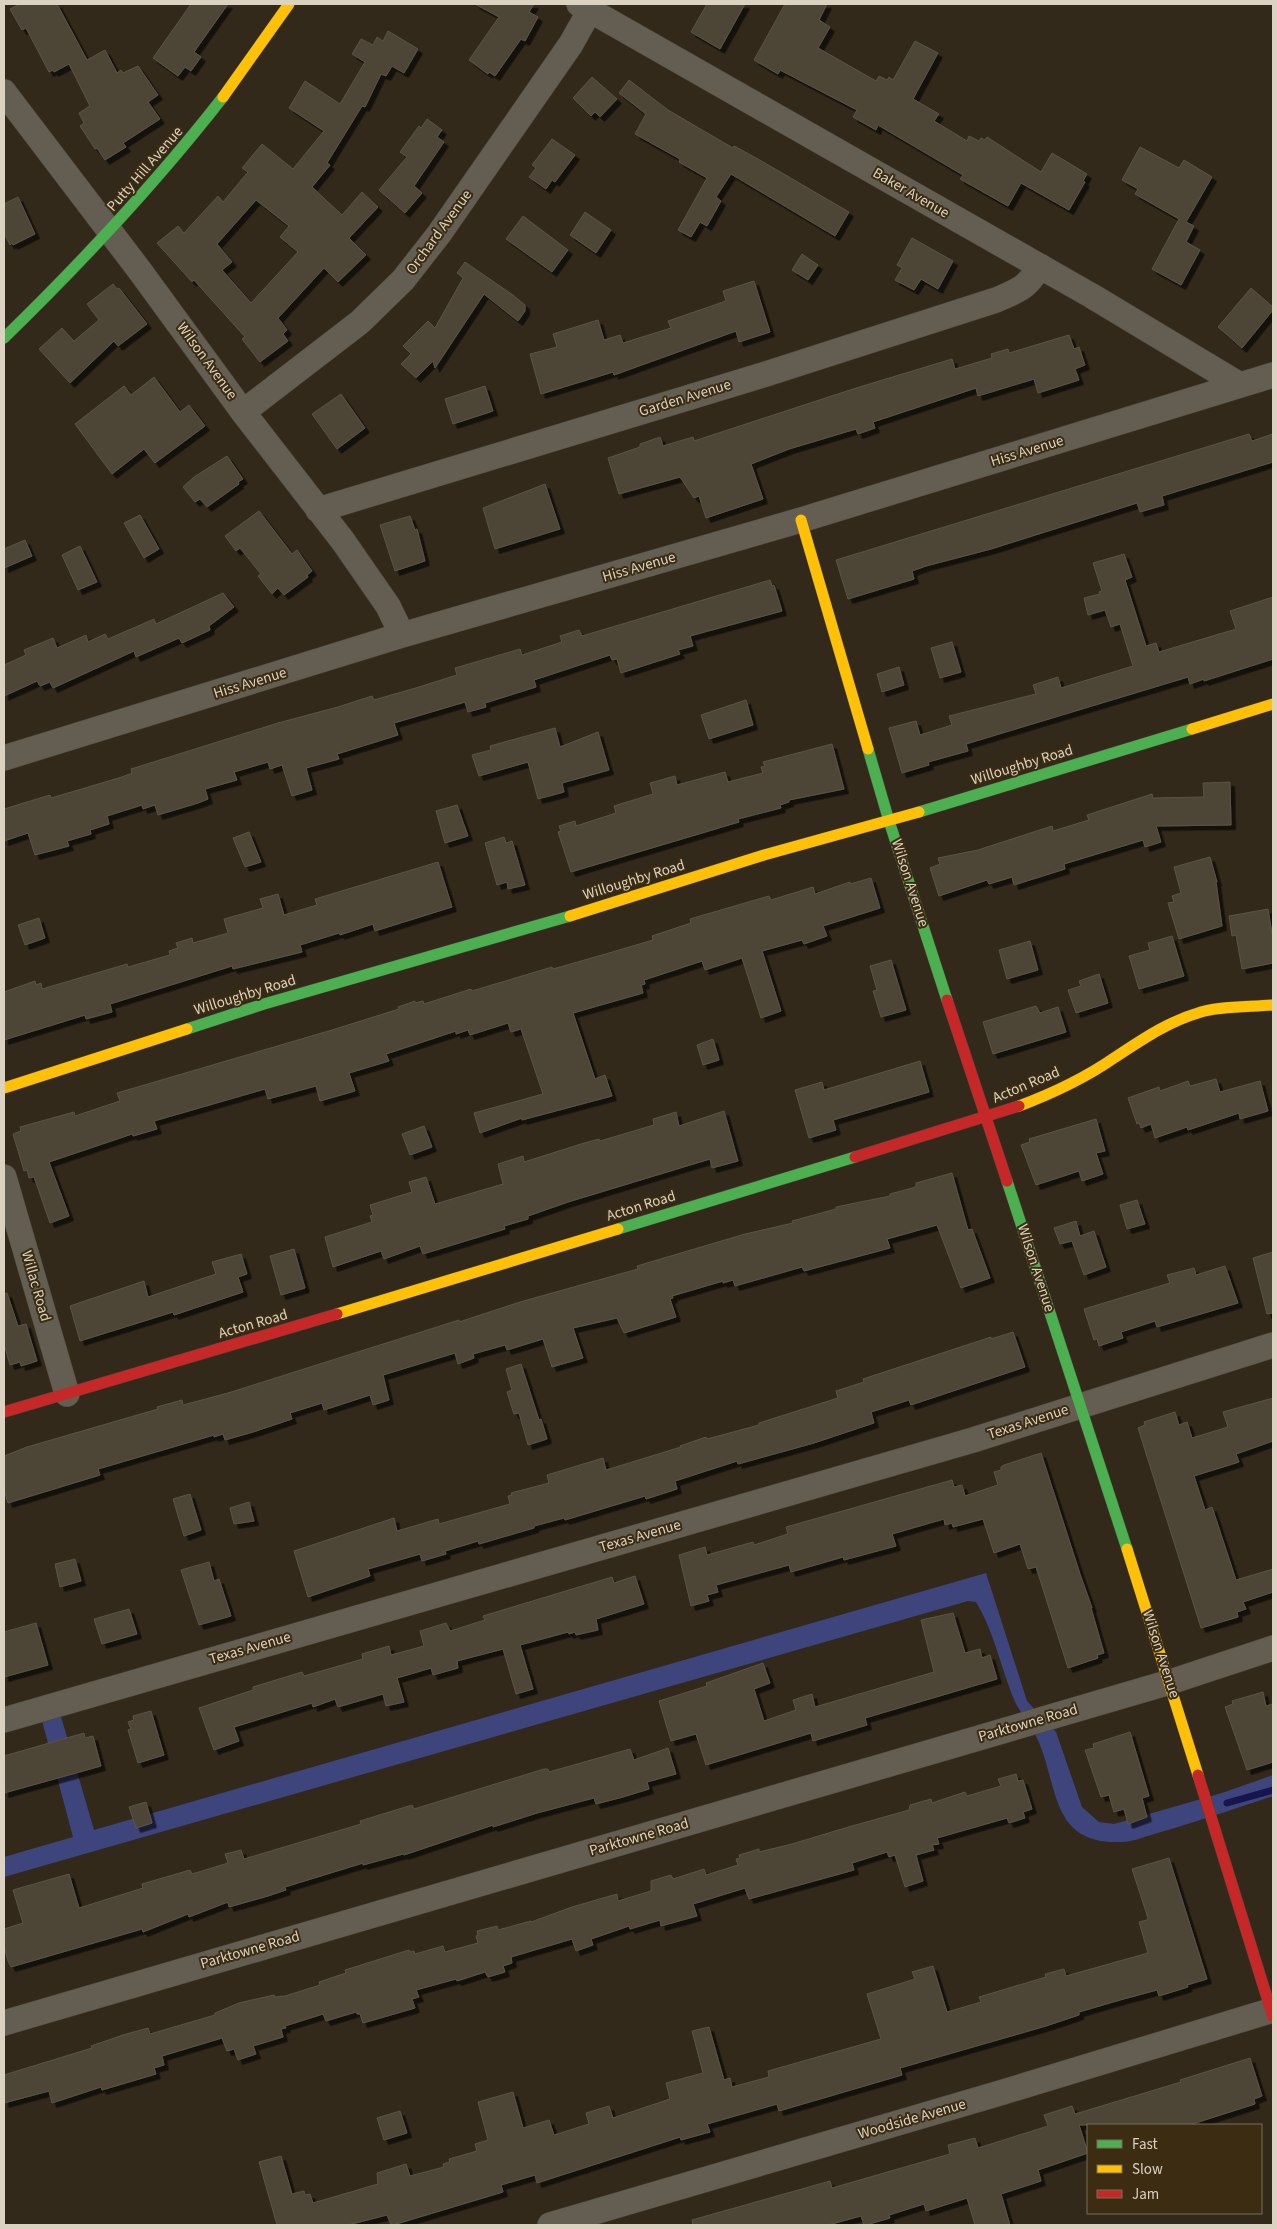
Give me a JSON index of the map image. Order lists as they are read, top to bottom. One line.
{"streets":{"street":["Putty Hill Avenue","Baker Avenue","Orchard Avenue","Wilson Avenue","Garden Avenue","Hiss Avenue","Willoughby Road","Acton Road","Willac Road","Texas Avenue","Parktowne Road","Woodside Avenue"]},"crossings":[["Putty Hill Avenue","Wilson Avenue"],["Baker Avenue","Orchard Avenue"],["Baker Avenue","Garden Avenue"],["Baker Avenue","Hiss Avenue"],["Orchard Avenue","Wilson Avenue"],["Wilson Avenue","Garden Avenue"],["Wilson Avenue","Hiss Avenue"],["Wilson Avenue","Willoughby Road"],["Wilson Avenue","Acton Road"],["Wilson Avenue","Texas Avenue"],["Wilson Avenue","Parktowne Road"],["Wilson Avenue","Woodside Avenue"],["Acton Road","Willac Road"]],"legend":["Fast","Slow","Jam"]}
